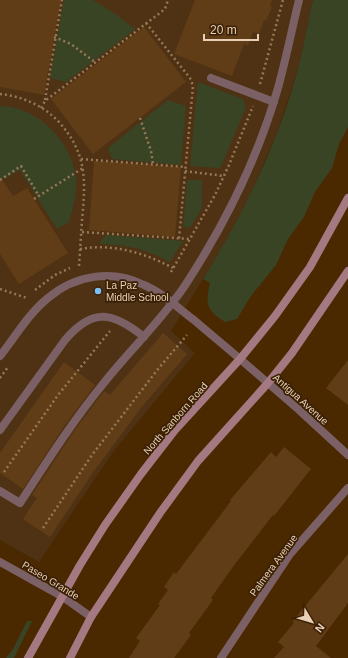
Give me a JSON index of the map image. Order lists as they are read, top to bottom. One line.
{"streets":{"main road":["North Sanborn Road"],"street":["Antigua Avenue","Palmera Avenue","Paseo Grande"]},"crossings":[["Antigua Avenue","North Sanborn Road"],["North Sanborn Road","Paseo Grande"]],"places":["La Paz Middle School"],"scale_bar":"20 m","north":"bottom right"}
